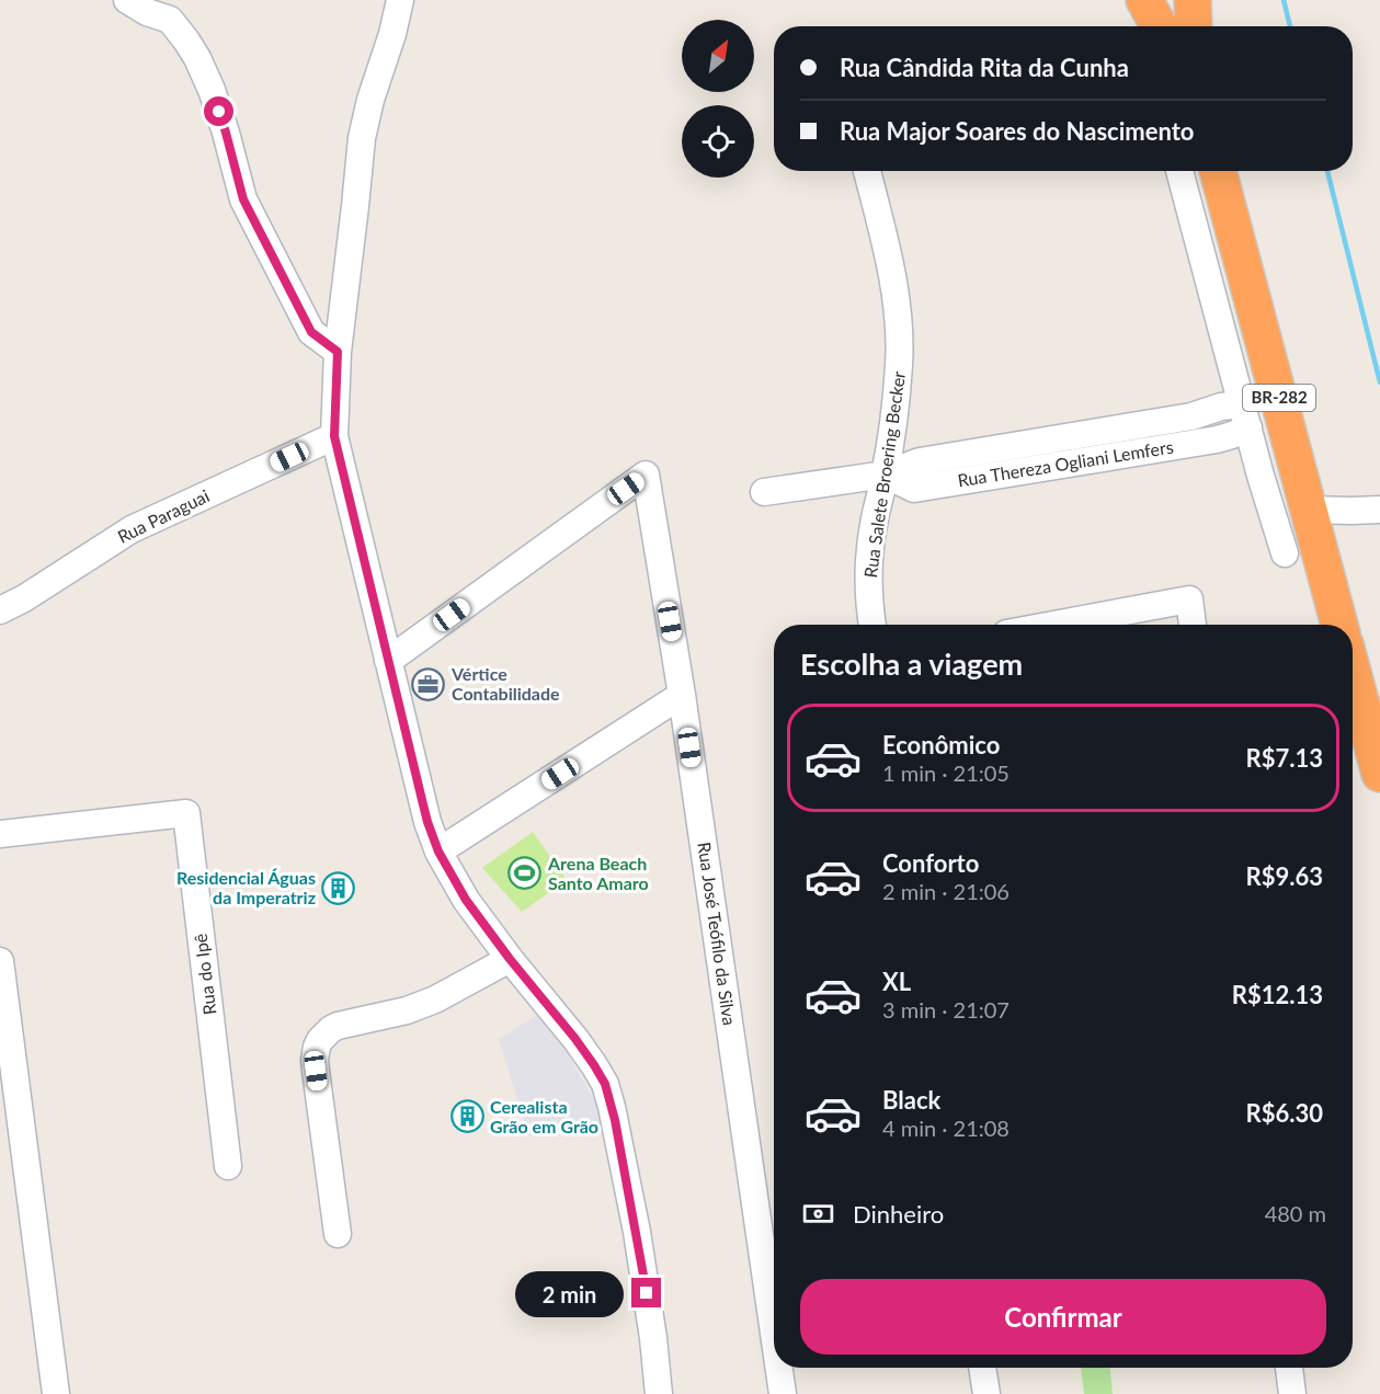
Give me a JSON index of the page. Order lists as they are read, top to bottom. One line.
{"streets":{"highway":["BR-282"],"street":["Rua Thereza Ogliani Lemfers","Rua Salete Broering Becker","Rua Paraguai","Rua José Teófilo da Silva","Rua do Ipê"]},"crossings":[["Rua Thereza Ogliani Lemfers","Rua Salete Broering Becker"]],"places":{"office":["Vértice Contabilidade"],"sports":["Arena Beach Santo Amaro"],"building":["Residencial Águas da Imperatriz","Cerealista Grão em Grão"]},"north":"top right","page":{"banner":["Rua Cândida Rita da Cunha","Rua Major Soares do Nascimento"],"heading":"Escolha a viagem","list":[{"name":"Econômico","note":"1 min · 21:05","value":"R$7.13"},{"name":"Conforto","note":"2 min · 21:06","value":"R$9.63"},{"name":"XL","note":"3 min · 21:07","value":"R$12.13"},{"name":"Black","note":"4 min · 21:08","value":"R$6.30"}],"pay":["Dinheiro","480 m"],"buttons":"Confirmar","bubble":"2 min"}}
